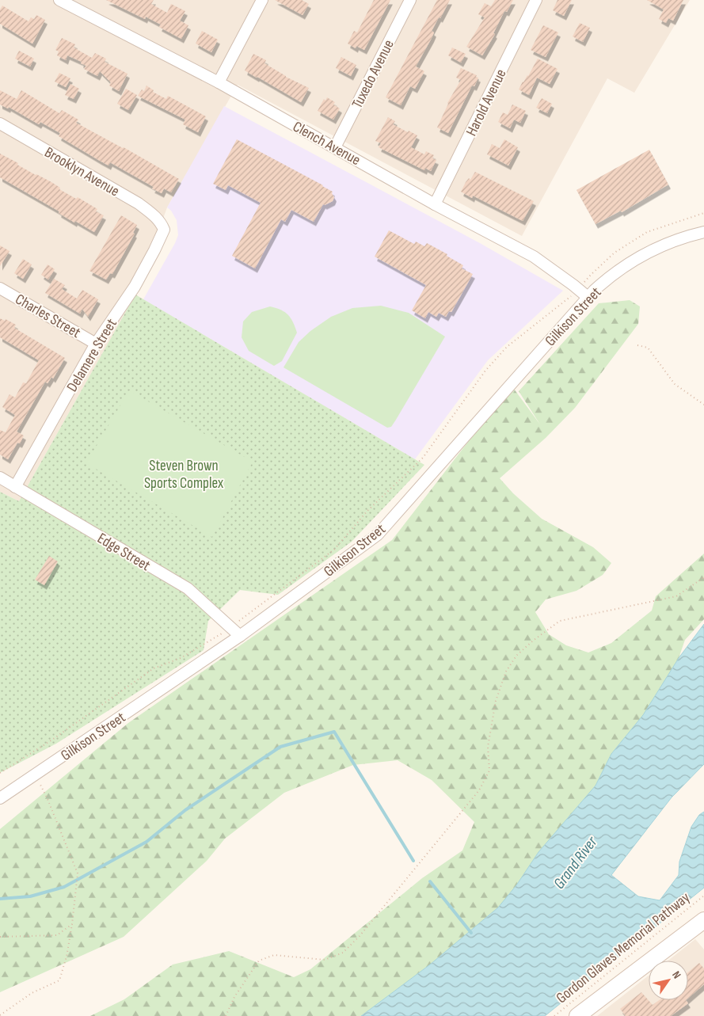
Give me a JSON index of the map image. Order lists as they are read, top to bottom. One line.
{"streets":{"street":["Tuxedo Avenue","Harold Avenue","Clench Avenue","Brooklyn Avenue","Charles Street","Gilkison Street","Delamere Street","Edge Street"],"path":["Gordon Glaves Memorial Pathway"]},"crossings":[["Tuxedo Avenue","Clench Avenue"],["Harold Avenue","Clench Avenue"],["Clench Avenue","Gilkison Street"],["Brooklyn Avenue","Delamere Street"],["Charles Street","Delamere Street"],["Gilkison Street","Edge Street"],["Delamere Street","Edge Street"]],"water":["Grand River"],"parks":["Steven Brown Sports Complex"],"north":"top right"}
